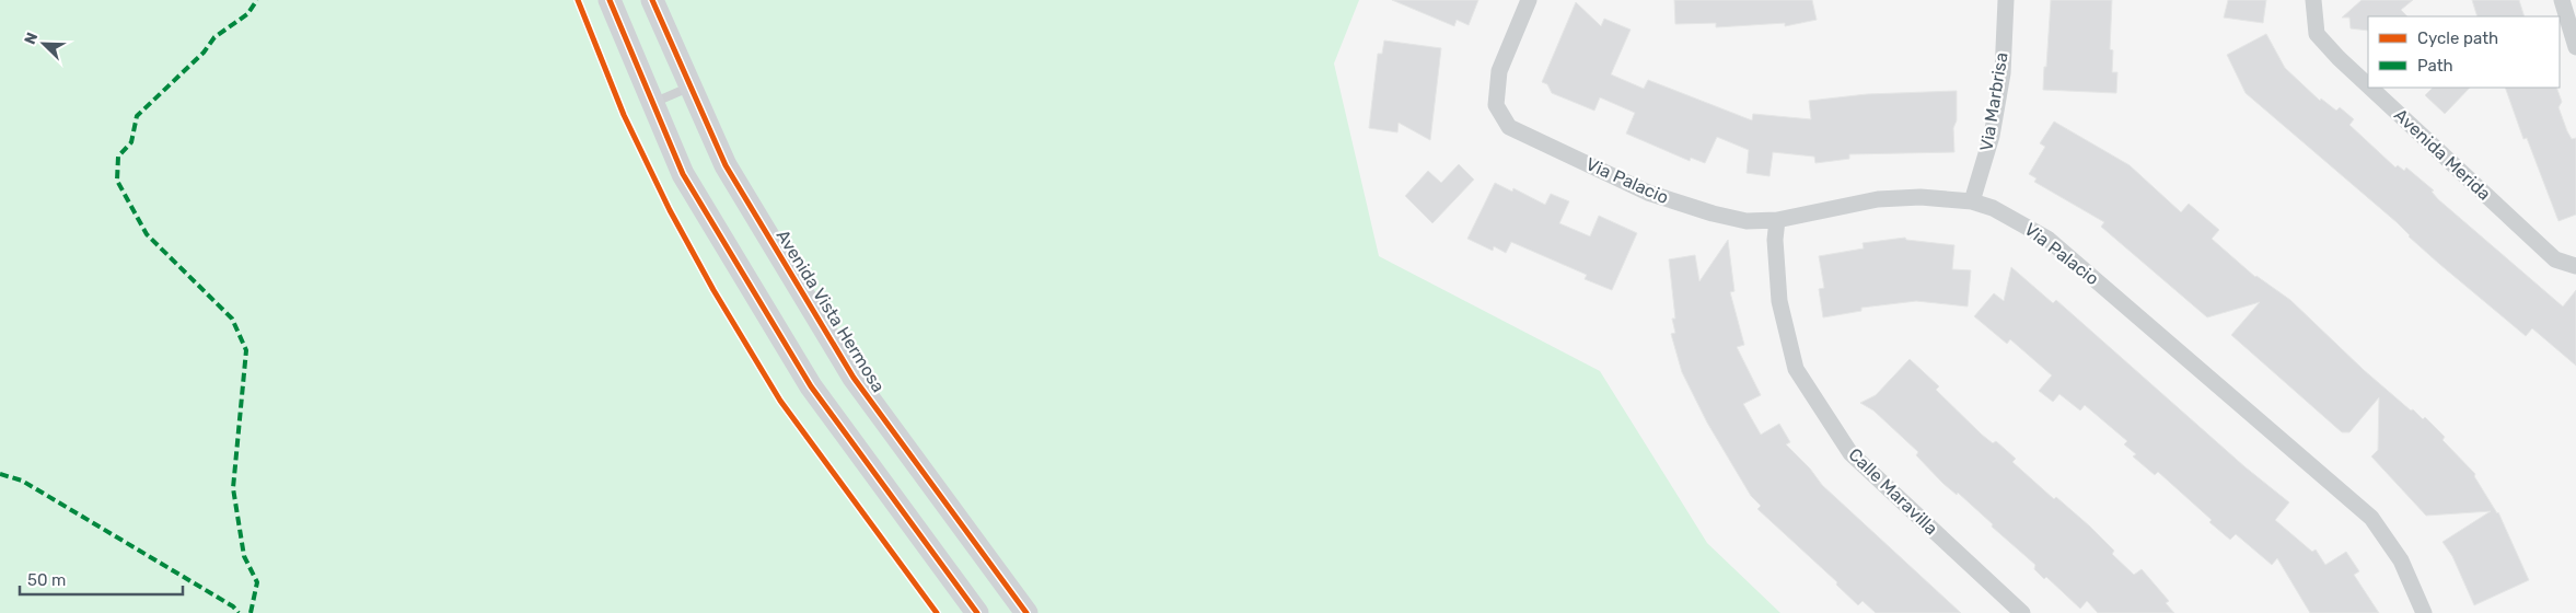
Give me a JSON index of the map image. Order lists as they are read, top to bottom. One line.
{"streets":{"main road":["Avenida Vista Hermosa"],"street":["Via Marbrisa","Avenida Merida","Via Palacio","Calle Maravilla"]},"crossings":[["Via Marbrisa","Via Palacio"],["Via Palacio","Calle Maravilla"]],"legend":["Cycle path","Path"],"scale_bar":"50 m","north":"top left"}
